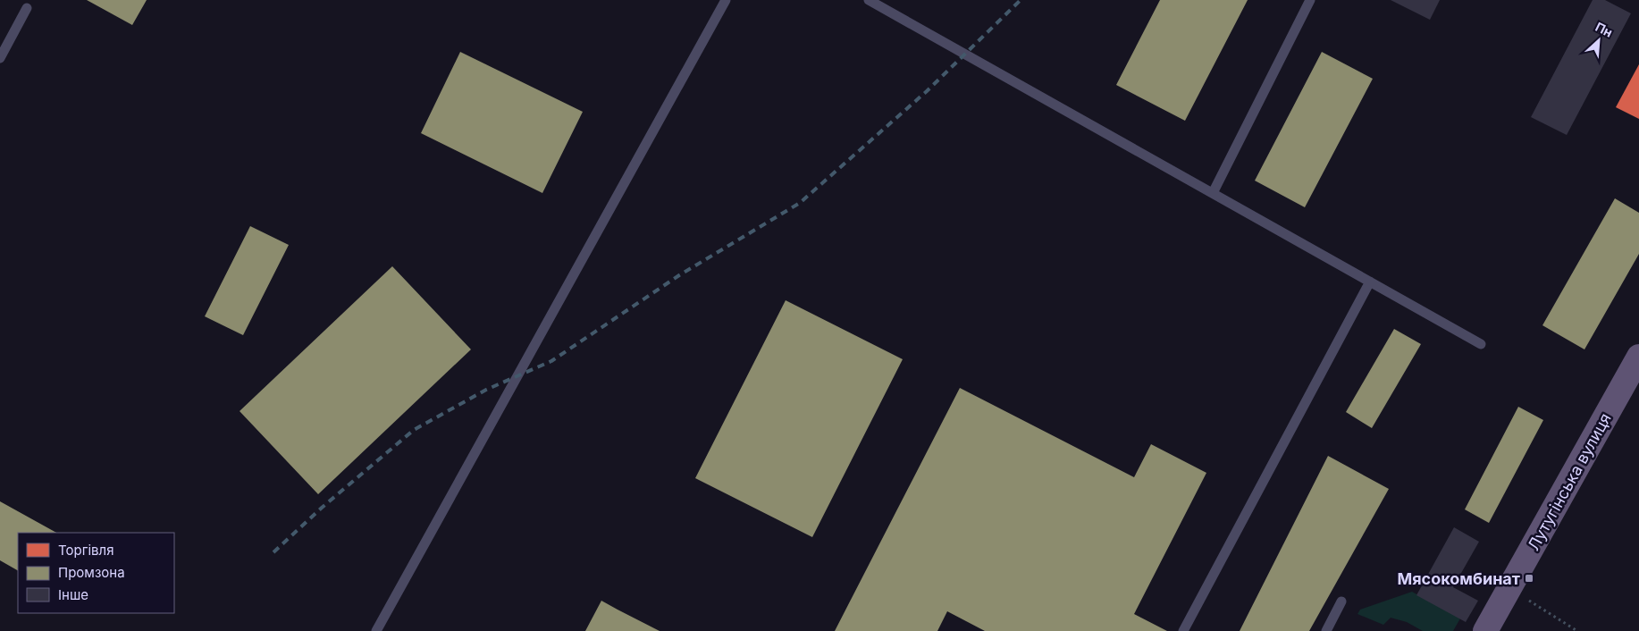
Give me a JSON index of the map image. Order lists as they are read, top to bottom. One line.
{"streets":{"main road":["Лутугінська вулиця"]},"places":{"transit":["Мясокомбинат"]},"legend":["Торгівля","Промзона","Інше"],"north":"top right"}
